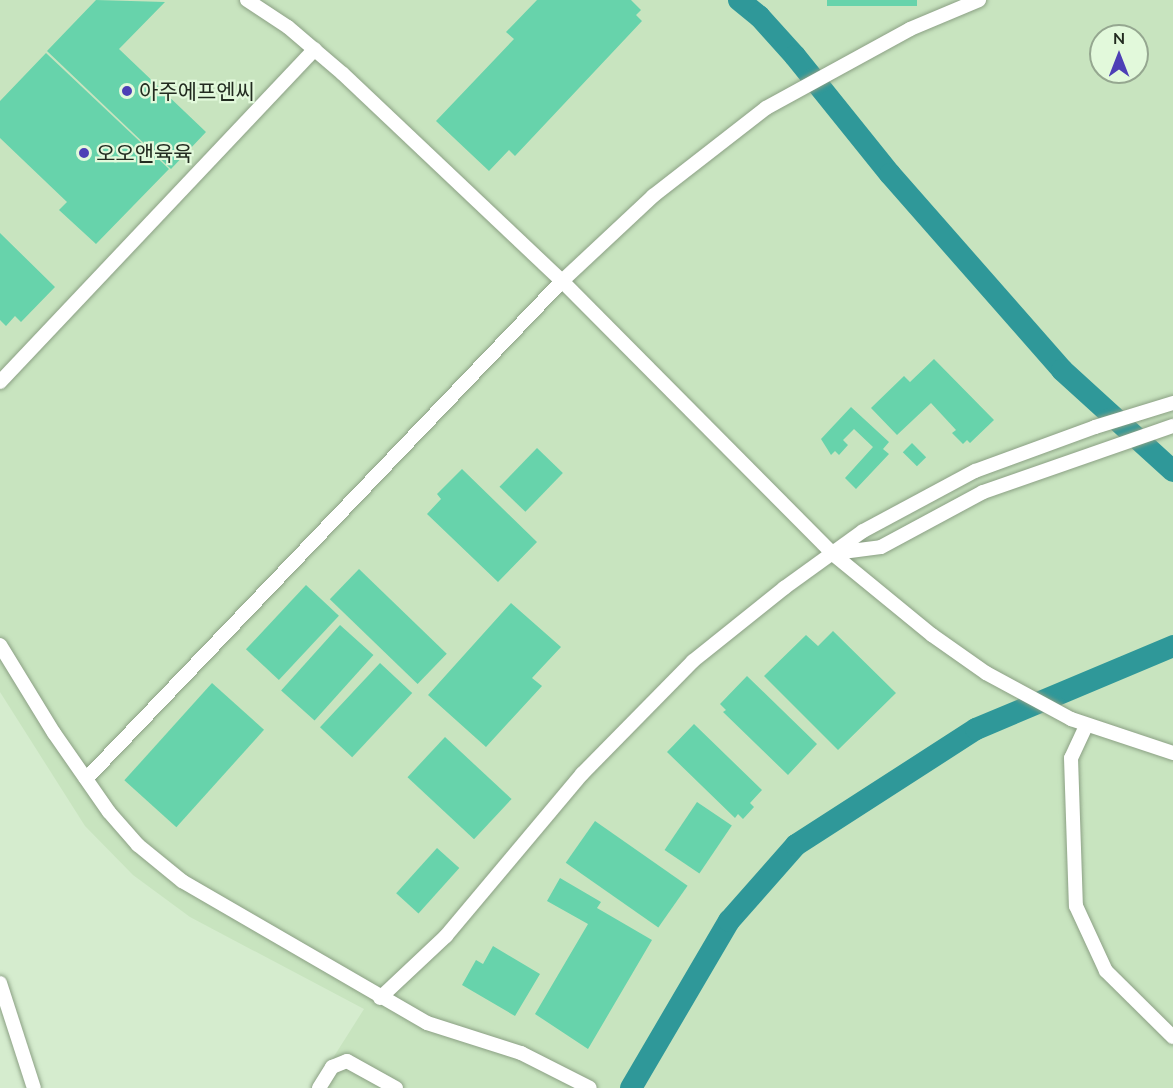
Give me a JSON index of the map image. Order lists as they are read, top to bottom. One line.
{"places":["아주에프엔씨","오오앤육육"],"north":"top"}
